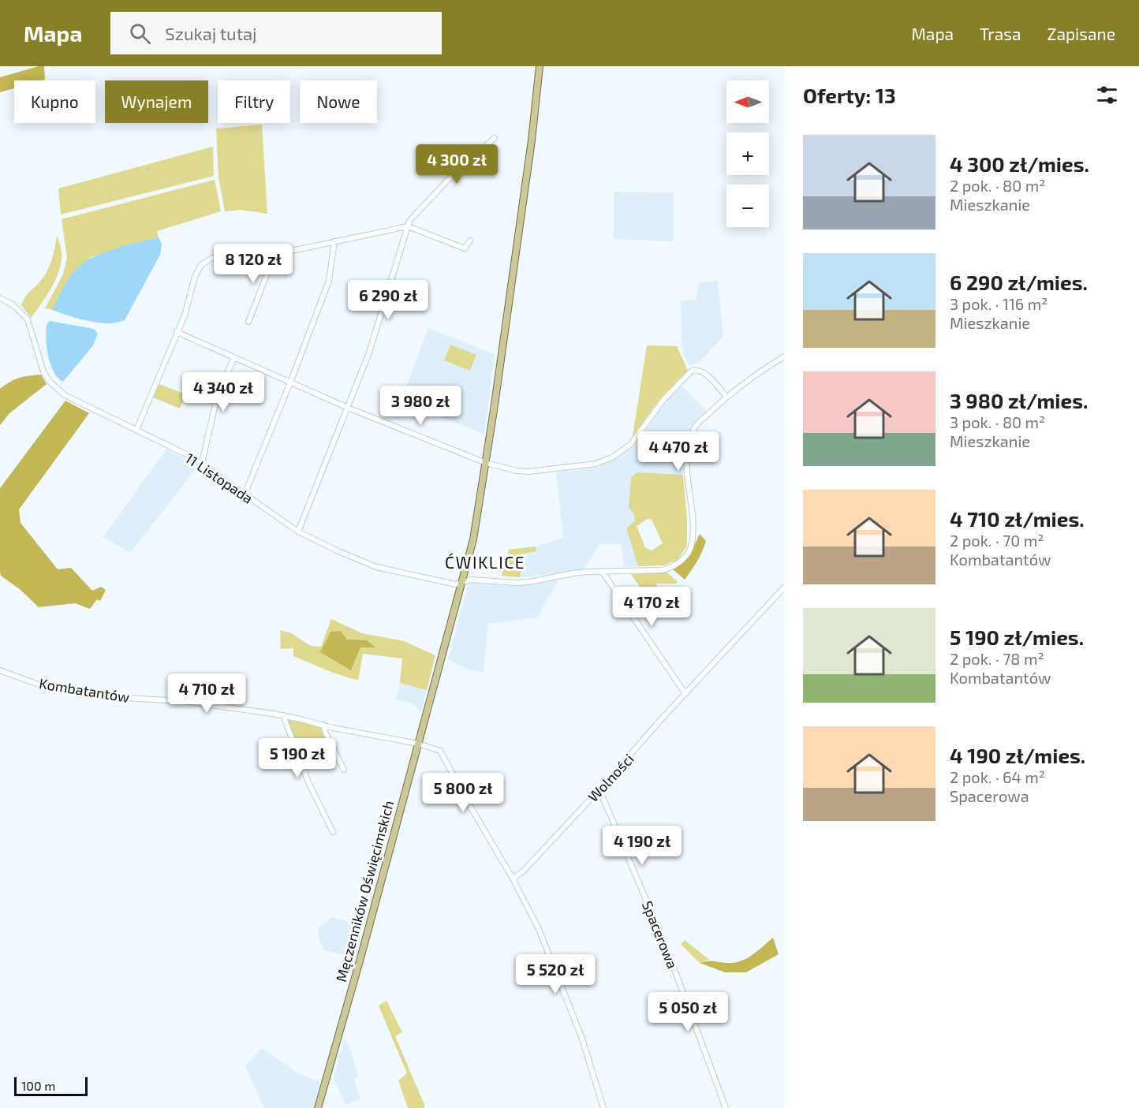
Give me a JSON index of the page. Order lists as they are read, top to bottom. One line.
{"streets":{"main road":["Męczenników Oświęcimskich"],"street":["11 Listopada","Kombatantów","Wolności","Spacerowa"]},"crossings":[["11 Listopada","Męczenników Oświęcimskich"],["Kombatantów","Wolności"],["Kombatantów","Męczenników Oświęcimskich"],["Wolności","Spacerowa"]],"districts":["ĆWIKLICE"],"scale_bar":"100 m","north":"left","page":{"header":"Mapa","search":"Szukaj tutaj","nav":["Mapa","Trasa","Zapisane"],"heading":"Oferty: 13","map_buttons":["+","−"],"chip":["Kupno","Wynajem","Filtry","Nowe"],"list":[{"name":"4 300 zł/mies.","note":"2 pok. · 80 m² · Mieszkanie"},{"name":"6 290 zł/mies.","note":"3 pok. · 116 m² · Mieszkanie"},{"name":"3 980 zł/mies.","note":"3 pok. · 80 m² · Mieszkanie"},{"name":"4 710 zł/mies.","note":"2 pok. · 70 m² · Kombatantów"},{"name":"5 190 zł/mies.","note":"2 pok. · 78 m² · Kombatantów"},{"name":"4 190 zł/mies.","note":"2 pok. · 64 m² · Spacerowa"}],"price":["4 300 zł","8 120 zł","6 290 zł","4 340 zł","3 980 zł","4 470 zł","4 170 zł","4 710 zł","5 190 zł","5 800 zł","4 190 zł","5 520 zł","5 050 zł"],"scale":"100 m"}}
